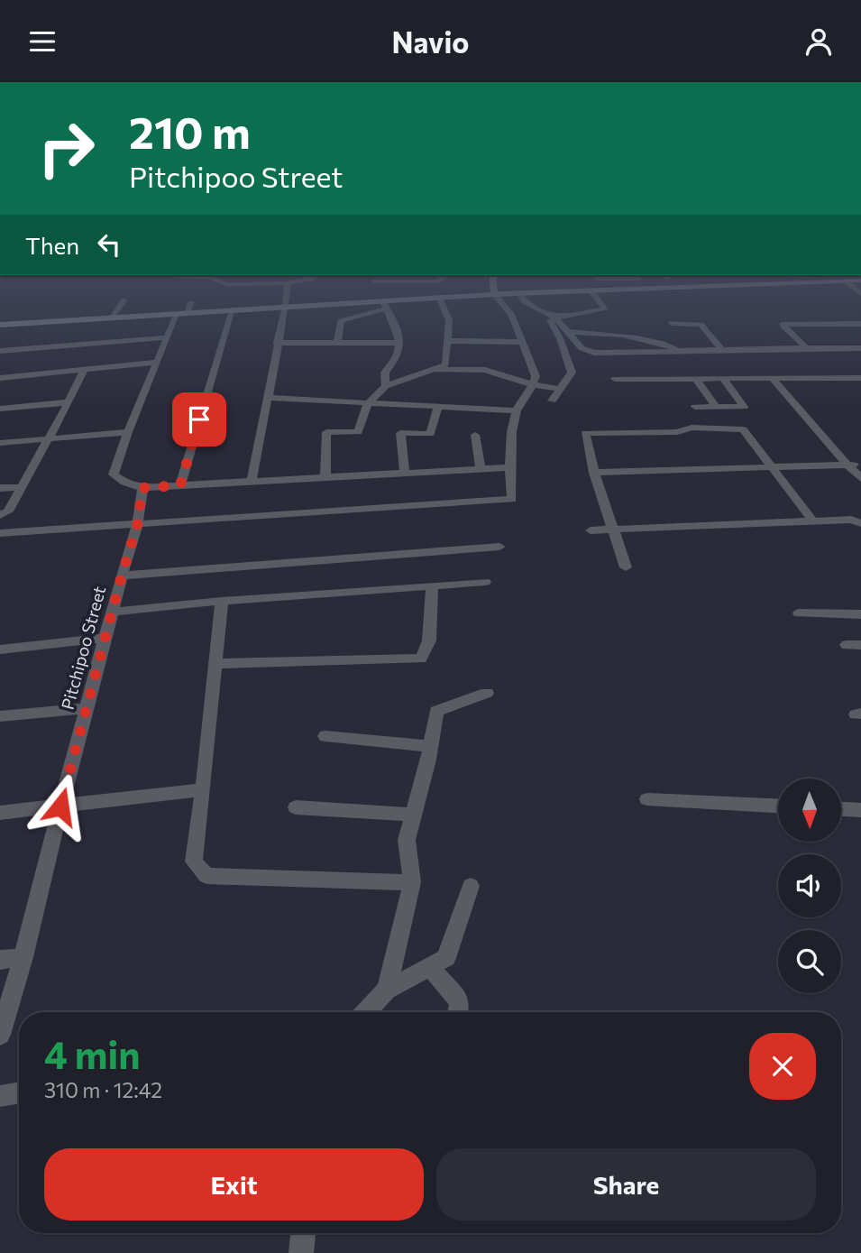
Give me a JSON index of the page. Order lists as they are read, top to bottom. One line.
{"streets":{"street":["Pitchipoo Street"]},"north":"bottom","page":{"header":"Navio","turn":["210 m","Pitchipoo Street"],"then":"Then","heading":["4 min","310 m · 12:42"],"buttons":["Exit","Share"]}}
